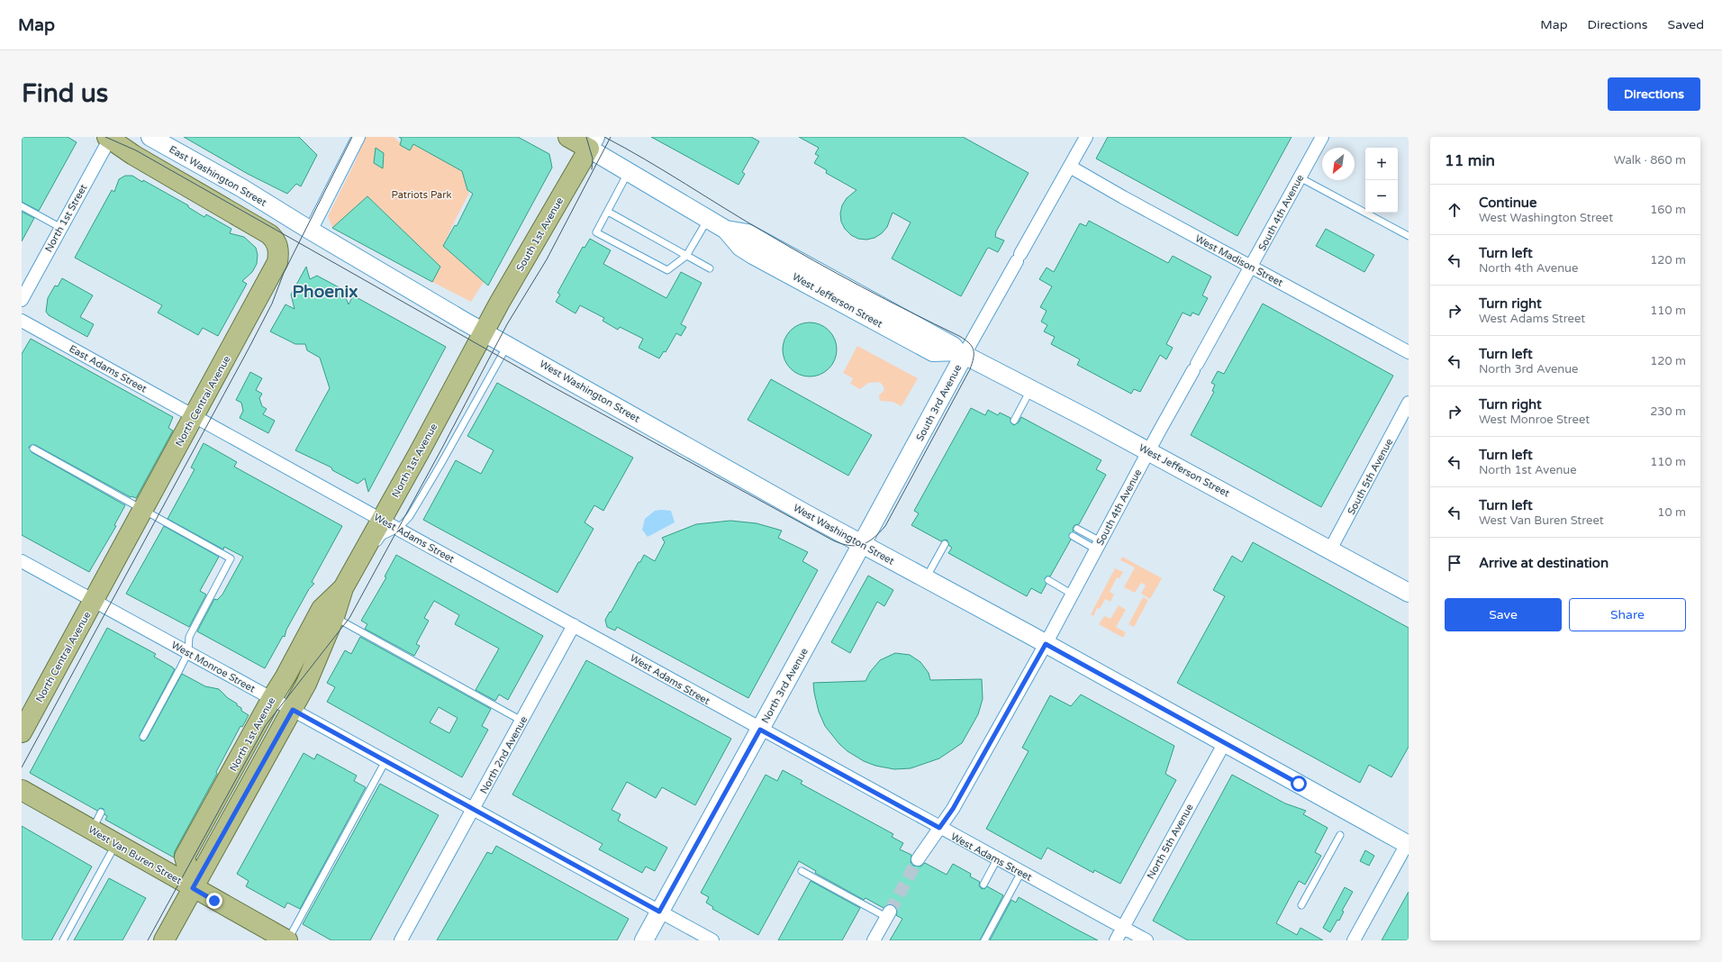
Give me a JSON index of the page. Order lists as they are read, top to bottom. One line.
{"streets":{"main road":["East Washington Street","South 1st Avenue","West Jefferson Street","West Washington Street","North Central Avenue","South 3rd Avenue","North 1st Avenue","North 3rd Avenue","West Van Buren Street"],"street":["South 4th Avenue","North 1st Street","West Madison Street","East Adams Street","South 5th Avenue","West Adams Street","West Monroe Street","North 2nd Avenue","North 5th Avenue"]},"crossings":[["East Washington Street","West Washington Street"],["South 4th Avenue","West Madison Street"],["South 4th Avenue","West Jefferson Street"],["South 4th Avenue","West Washington Street"],["South 4th Avenue","West Adams Street"],["North 1st Street","North Central Avenue"],["South 1st Avenue","West Jefferson Street"],["South 1st Avenue","West Washington Street"],["South 1st Avenue","North 1st Avenue"],["West Madison Street","South 3rd Avenue"],["West Jefferson Street","South 3rd Avenue"],["West Jefferson Street","South 5th Avenue"],["East Adams Street","North Central Avenue"],["East Adams Street","West Adams Street"],["West Washington Street","South 3rd Avenue"],["West Washington Street","North 1st Avenue"],["West Washington Street","North 3rd Avenue"],["West Washington Street","North 5th Avenue"],["North Central Avenue","West Adams Street"],["North Central Avenue","West Monroe Street"],["South 3rd Avenue","North 3rd Avenue"],["North 1st Avenue","West Adams Street"],["North 1st Avenue","West Monroe Street"],["North 1st Avenue","West Van Buren Street"],["West Adams Street","North 3rd Avenue"],["West Adams Street","North 2nd Avenue"],["West Adams Street","North 5th Avenue"],["West Monroe Street","North 3rd Avenue"],["West Monroe Street","North 2nd Avenue"]],"districts":["Phoenix"],"parks":["Patriots Park"],"north":"bottom left","page":{"header":"Map","nav":["Map","Directions","Saved"],"buttons":["Directions",["Save","Share"]],"title":"Find us","heading":["11 min","Walk · 860 m"],"map_buttons":["+","−"],"list":[["Continue","West Washington Street","160 m"],["Turn left","North 4th Avenue","120 m"],["Turn right","West Adams Street","110 m"],["Turn left","North 3rd Avenue","120 m"],["Turn right","West Monroe Street","230 m"],["Turn left","North 1st Avenue","110 m"],["Turn left","West Van Buren Street","10 m"],"Arrive at destination"]}}
